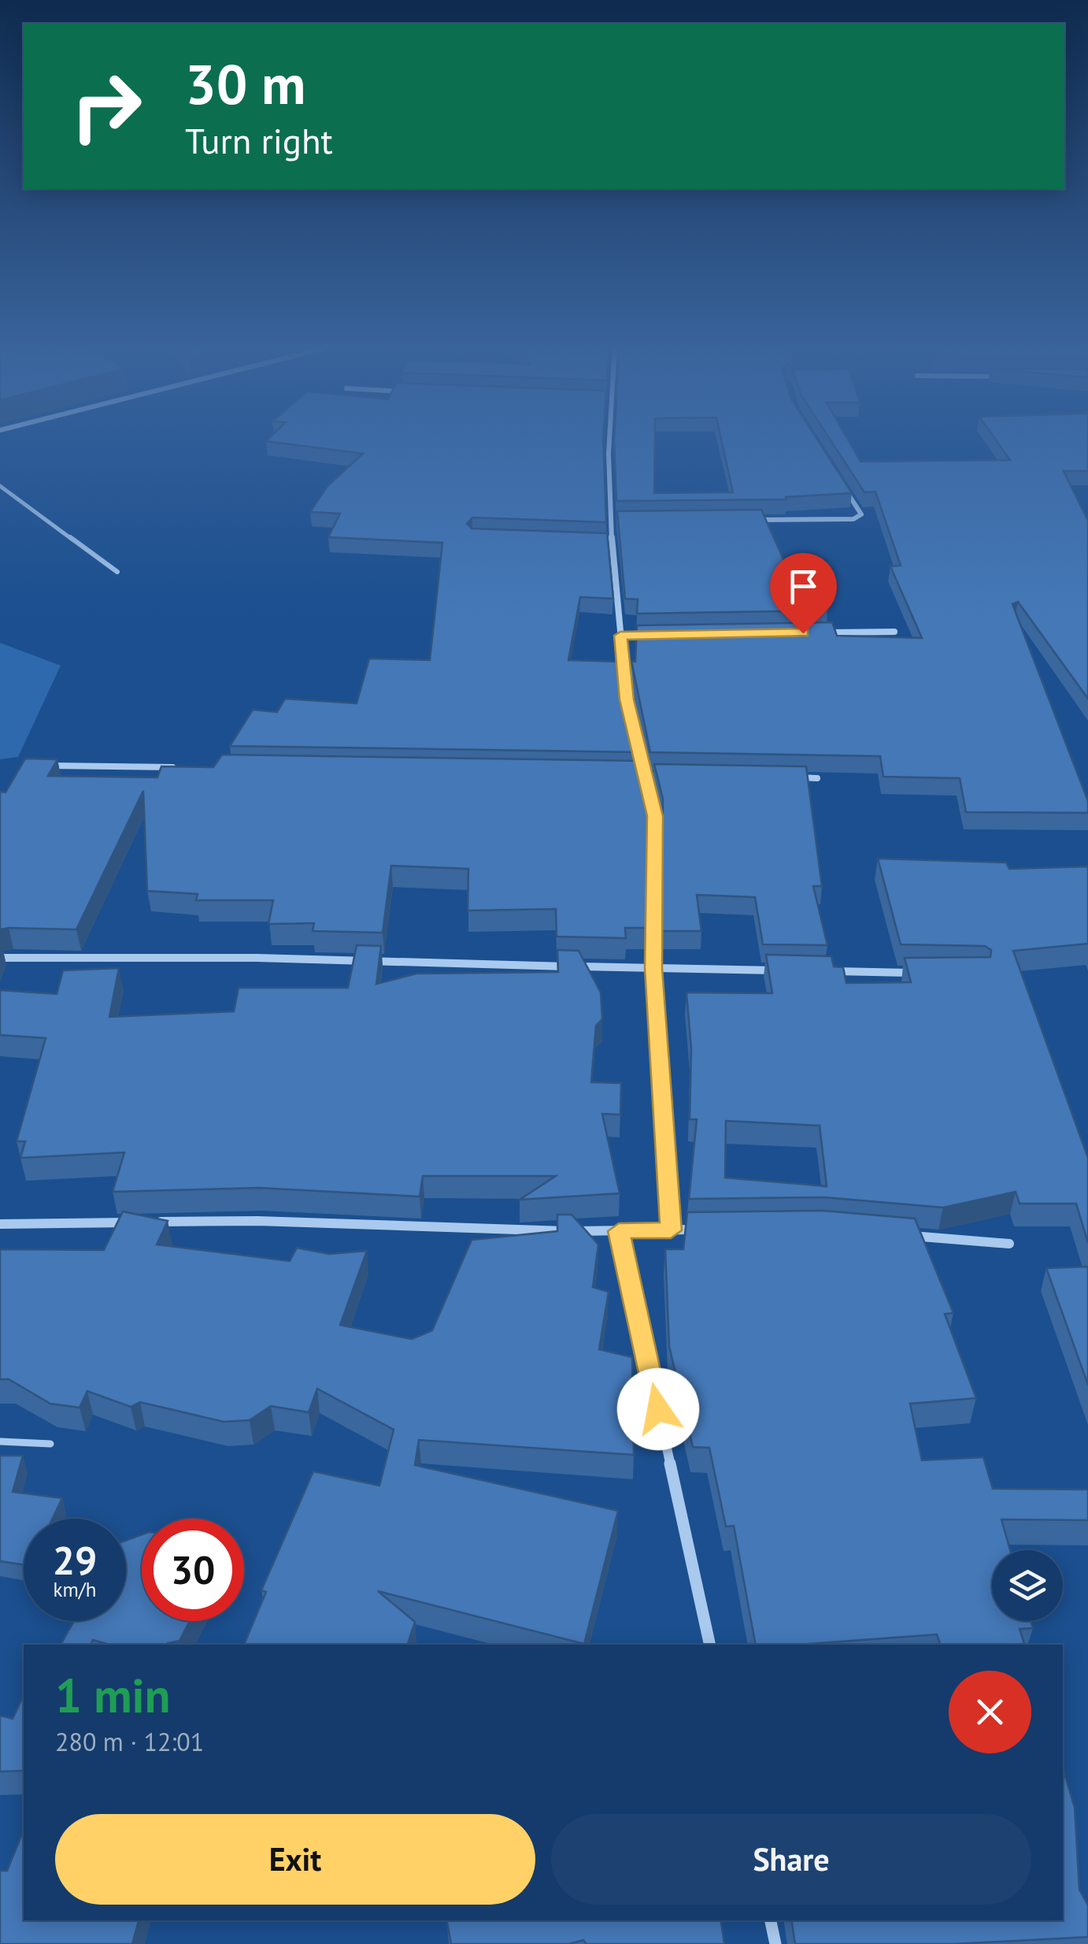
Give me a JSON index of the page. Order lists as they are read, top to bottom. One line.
{"page":{"turn":["30 m","Turn right"],"speed":"29 km/h","limit":"30","heading":["1 min","280 m · 12:01"],"buttons":["Exit","Share"]}}
